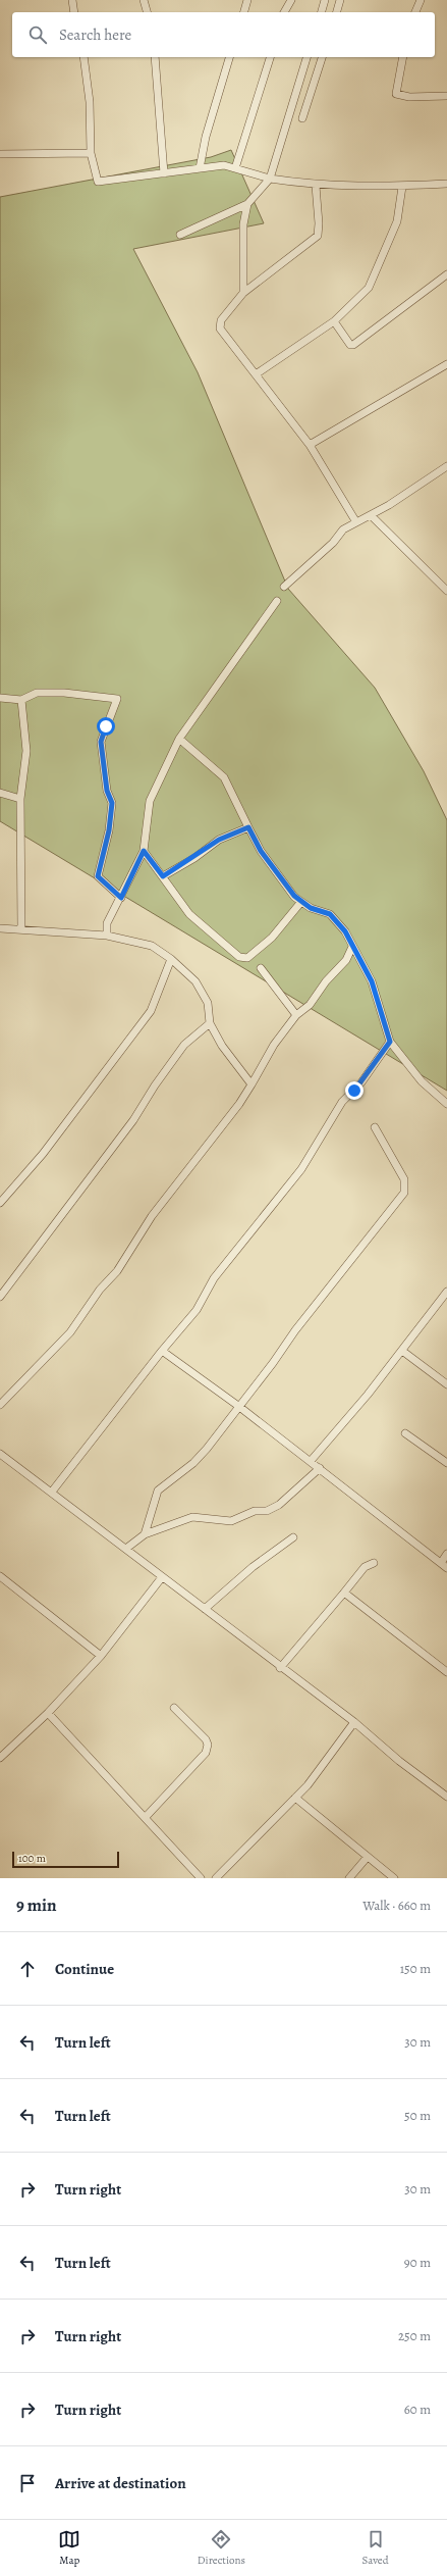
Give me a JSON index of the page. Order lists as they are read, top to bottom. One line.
{"scale_bar":"100 m","page":{"search":"Search here","scale":"100 m","heading":["9 min","Walk · 660 m"],"list":[["Continue","150 m"],["Turn left","30 m"],["Turn left","50 m"],["Turn right","30 m"],["Turn left","90 m"],["Turn right","250 m"],["Turn right","60 m"],"Arrive at destination"],"nav":["Map","Directions","Saved"]}}
